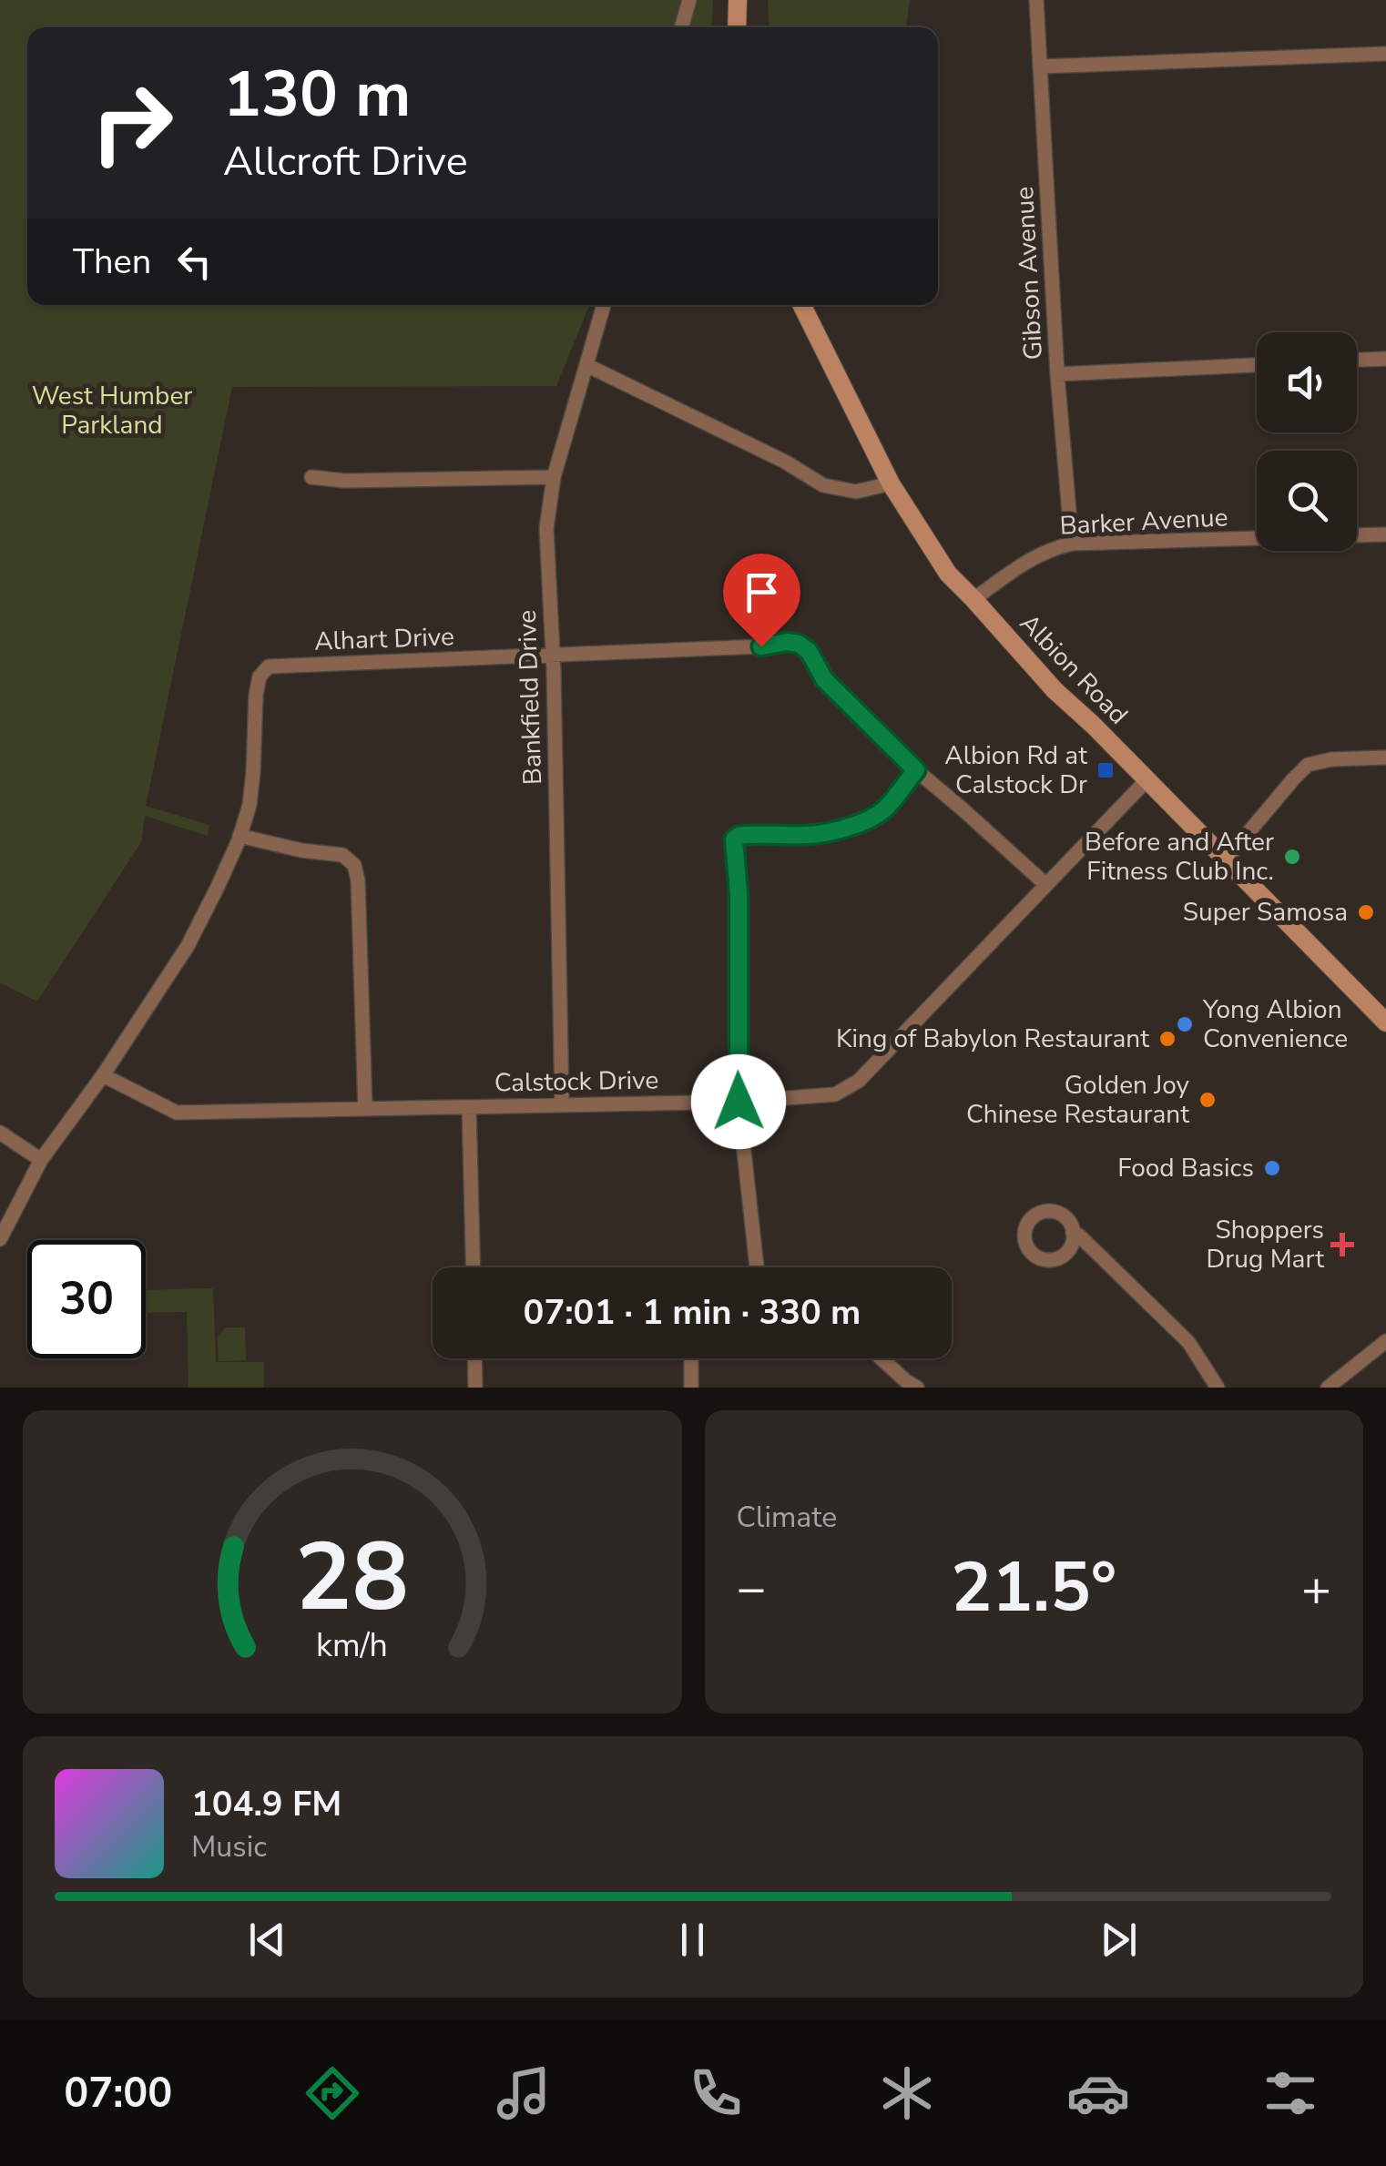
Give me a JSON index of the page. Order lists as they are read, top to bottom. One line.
{"streets":{"main road":["Albion Road"],"street":["Gibson Avenue","Barker Avenue","Alhart Drive","Bankfield Drive","Calstock Drive"]},"crossings":[["Gibson Avenue","Barker Avenue"],["Barker Avenue","Albion Road"],["Alhart Drive","Bankfield Drive"],["Alhart Drive","Calstock Drive"],["Albion Road","Calstock Drive"],["Bankfield Drive","Calstock Drive"]],"parks":["West Humber Parkland"],"places":{"transit":["Albion Rd at Calstock Dr"],"other":["Before and After Fitness Club Inc.","Super Samosa","Yong Albion Convenience","King of Babylon Restaurant","Golden Joy Chinese Restaurant","Food Basics"],"health":["Shoppers Drug Mart"]},"page":{"turn":["130 m","Allcroft Drive"],"then":"Then","limit":"30","trip":"07:01 · 1 min · 330 m","tile":"Climate","heat":["−","21.5°","+"],"song":["104.9 FM","Music"],"tabs":"07:00","gauge":["28","km/h"]}}
